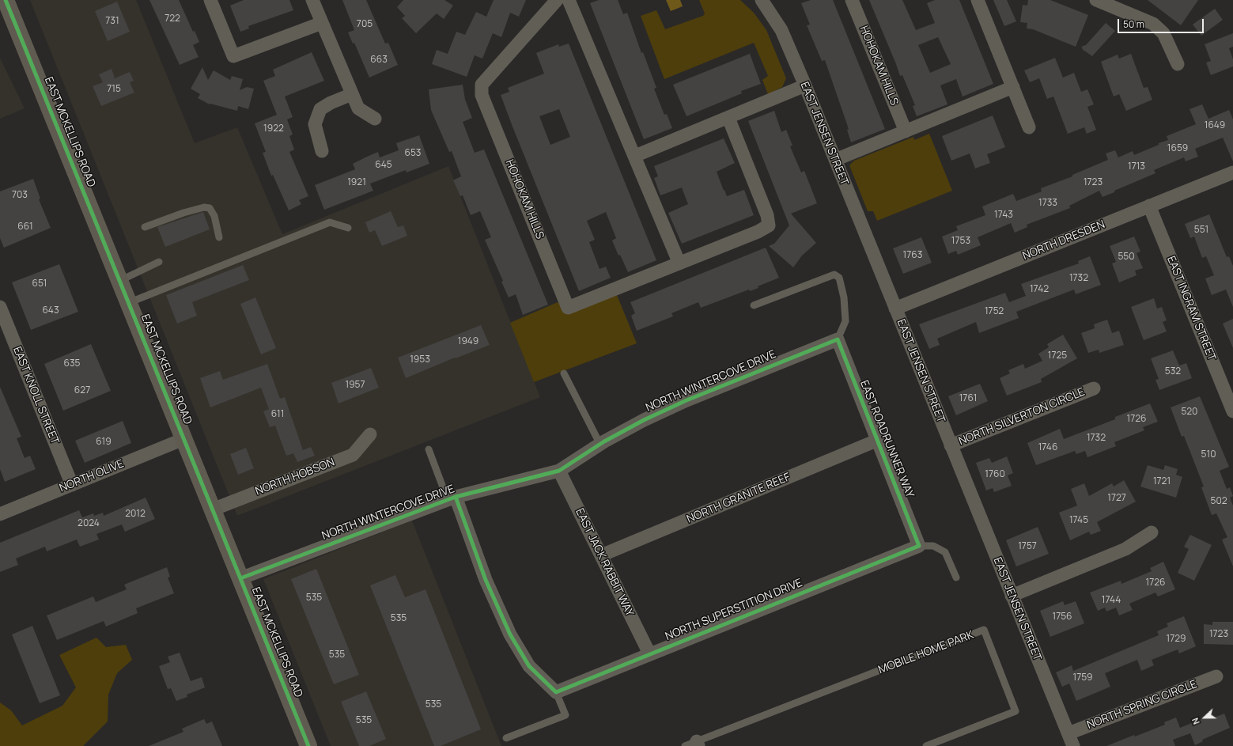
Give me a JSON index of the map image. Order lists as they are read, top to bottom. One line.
{"streets":{"main road":["EAST MCKELLIPS ROAD"],"street":["HOHOKAM HILLS","EAST JENSEN STREET","NORTH DRESDEN","EAST INGRAM STREET","NORTH WINTERCOVE DRIVE","EAST KNOLL STREET","NORTH SILVERTON CIRCLE","EAST ROADRUNNER WAY","NORTH OLIVE","NORTH HOBSON","NORTH GRANITE REEF","EAST JACK RABBIT WAY","NORTH SUPERSTITION DRIVE","NORTH SPRING CIRCLE"],"lane":["MOBILE HOME PARK"]},"crossings":[["EAST MCKELLIPS ROAD","NORTH WINTERCOVE DRIVE"],["EAST MCKELLIPS ROAD","NORTH OLIVE"],["EAST MCKELLIPS ROAD","NORTH HOBSON"],["EAST JENSEN STREET","NORTH DRESDEN"],["EAST JENSEN STREET","NORTH SILVERTON CIRCLE"],["EAST JENSEN STREET","NORTH SPRING CIRCLE"],["NORTH DRESDEN","EAST INGRAM STREET"],["NORTH WINTERCOVE DRIVE","EAST ROADRUNNER WAY"],["NORTH WINTERCOVE DRIVE","EAST JACK RABBIT WAY"],["EAST KNOLL STREET","NORTH OLIVE"],["EAST ROADRUNNER WAY","NORTH GRANITE REEF"],["EAST ROADRUNNER WAY","NORTH SUPERSTITION DRIVE"],["NORTH GRANITE REEF","EAST JACK RABBIT WAY"],["EAST JACK RABBIT WAY","NORTH SUPERSTITION DRIVE"]],"house_numbers":["722","731","705","663","715","1649","1922","1659","653","645","1713","1921","1723","703","1733","1743","661","551","1753","1763","550","1732","651","1742","643","1752","1949","1725","1953","635","532","1957","627","1761","520","611","1726","1732","619","1746","510","1760","1721","1727","502","2012","1745","2024","1757","1726","535","1744","1756","535","1723","1729","535","1759","535","535"],"scale_bar":"50 m","north":"left"}
